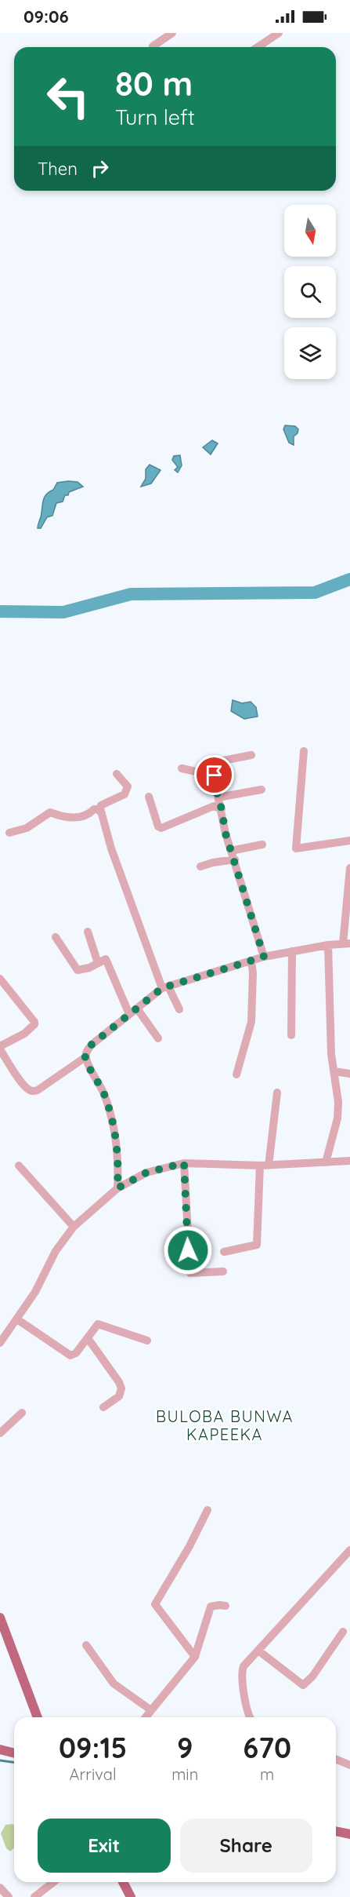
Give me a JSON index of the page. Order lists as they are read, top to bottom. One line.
{"districts":["BULOBA BUNWA KAPEEKA"],"north":"bottom","page":{"status":"09:06","turn":["80 m","Turn left"],"then":"Then","eta":["09:15","Arrival","9","min","670","m"],"buttons":["Exit","Share"]}}
